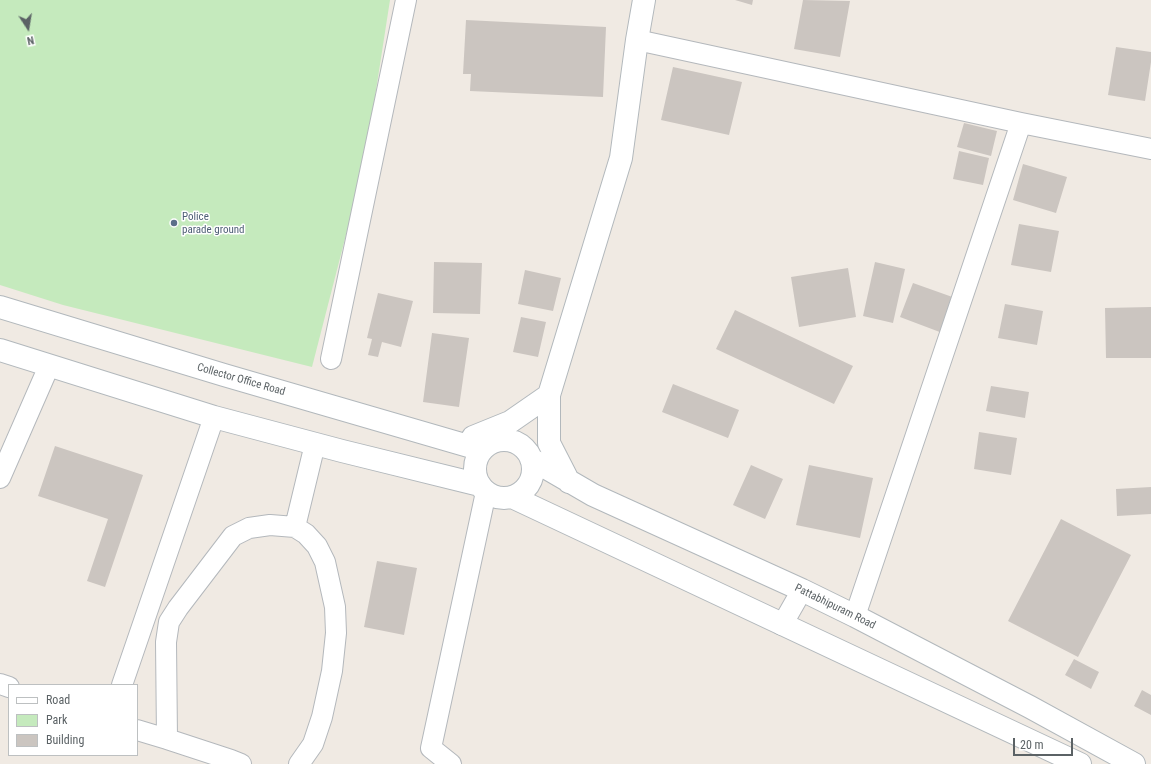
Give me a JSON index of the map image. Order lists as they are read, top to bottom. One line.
{"streets":{"street":["Collector Office Road","Pattabhipuram Road"]},"crossings":[["Collector Office Road","Pattabhipuram Road"]],"places":["Police parade ground"],"legend":["Road","Park","Building"],"scale_bar":"20 m","north":"bottom"}
